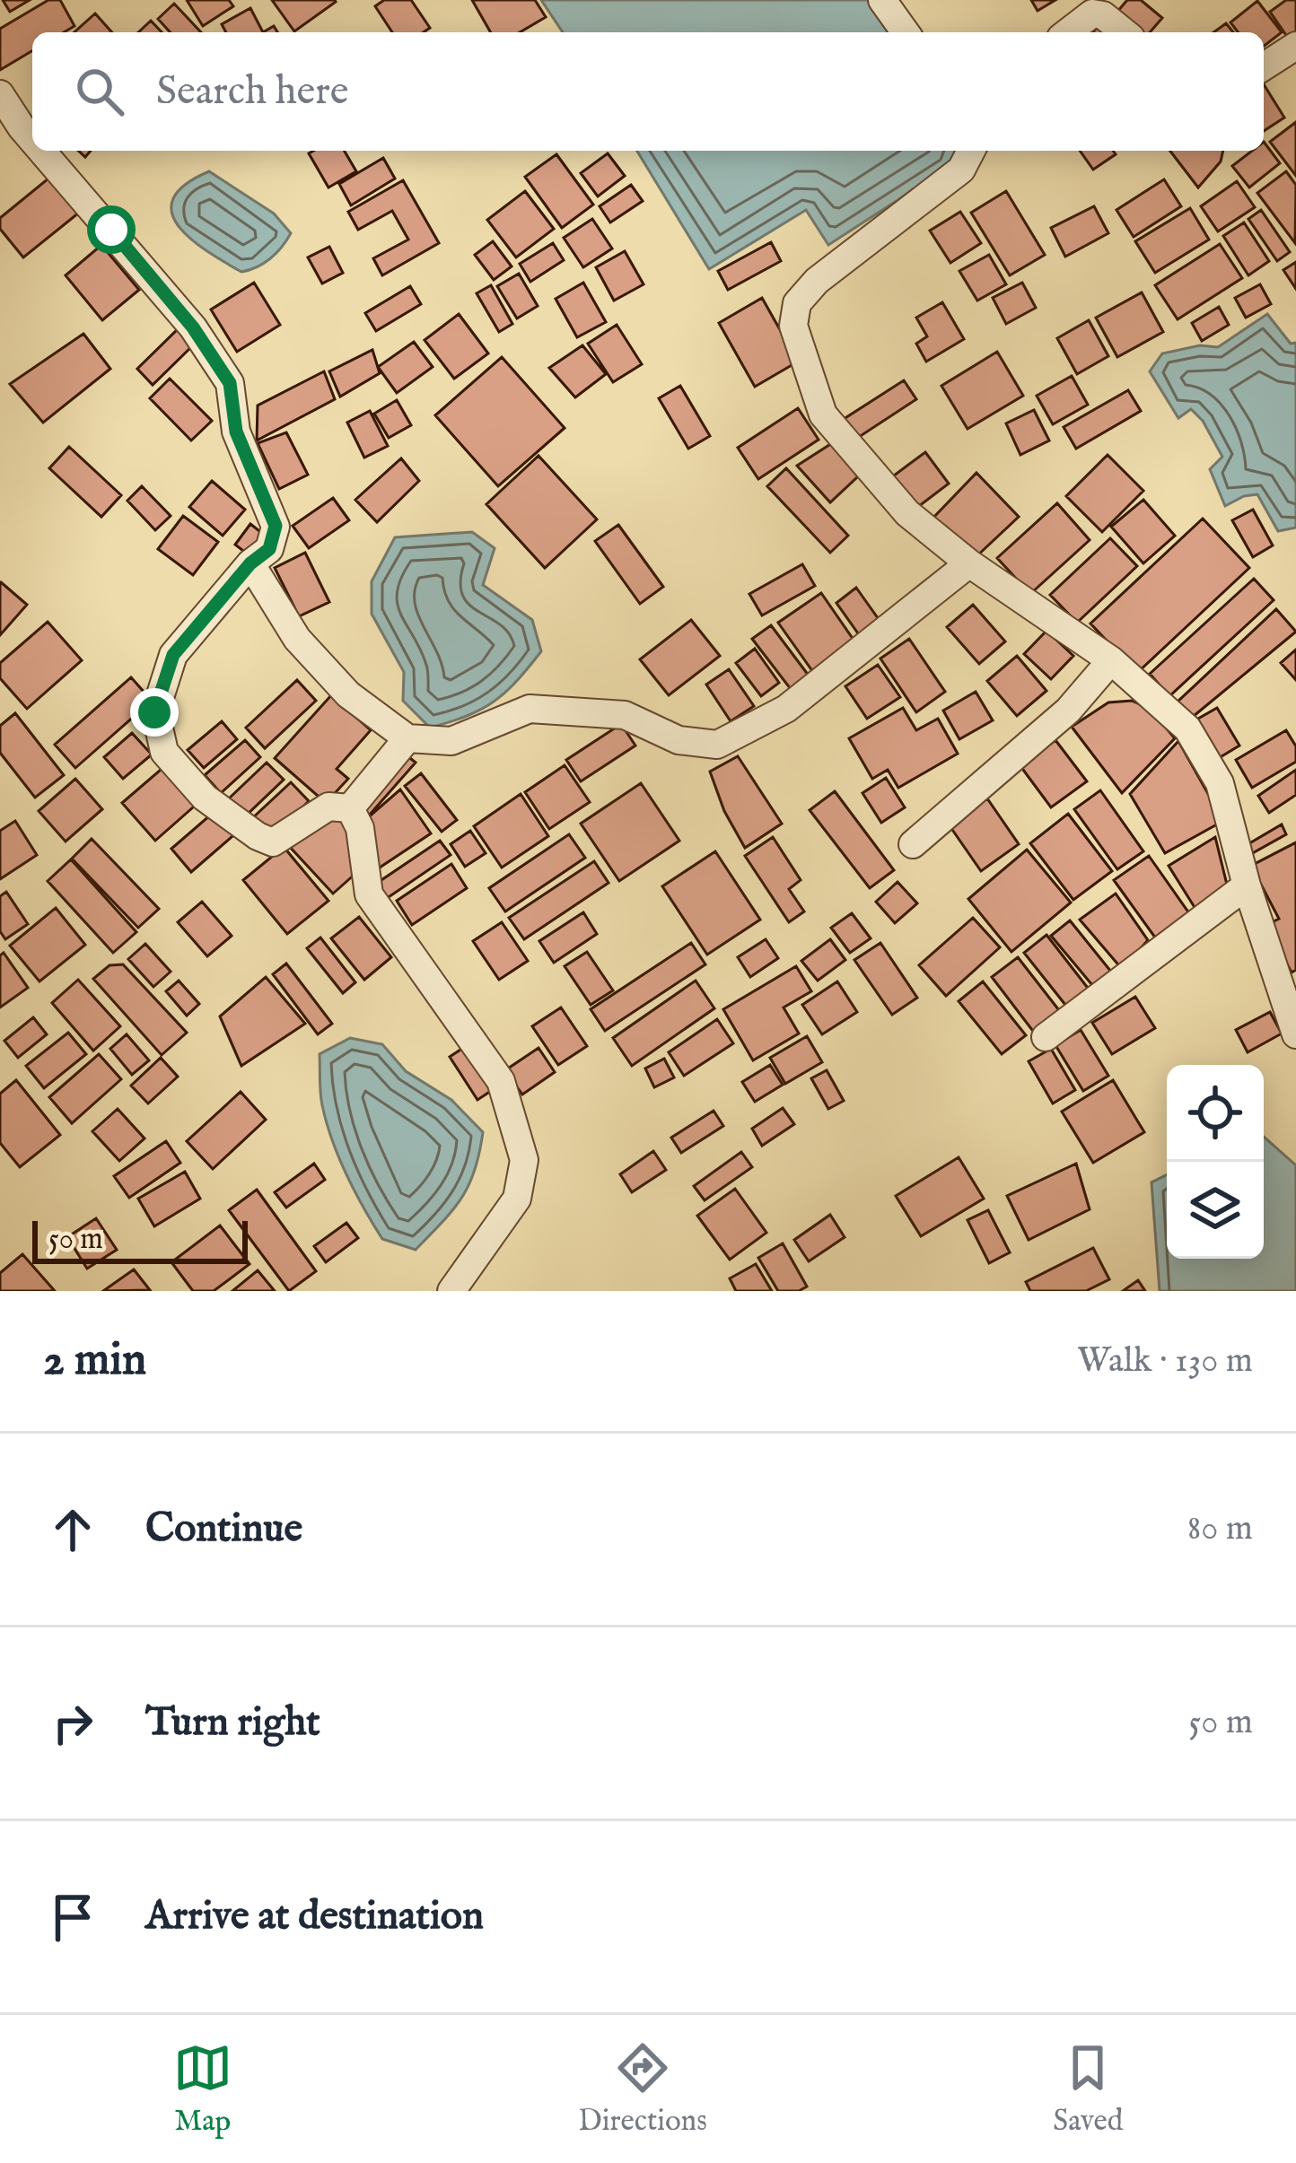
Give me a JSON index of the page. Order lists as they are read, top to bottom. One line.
{"scale_bar":"50 m","page":{"search":"Search here","scale":"50 m","heading":["2 min","Walk · 130 m"],"list":[["Continue","80 m"],["Turn right","50 m"],"Arrive at destination"],"nav":["Map","Directions","Saved"]}}
